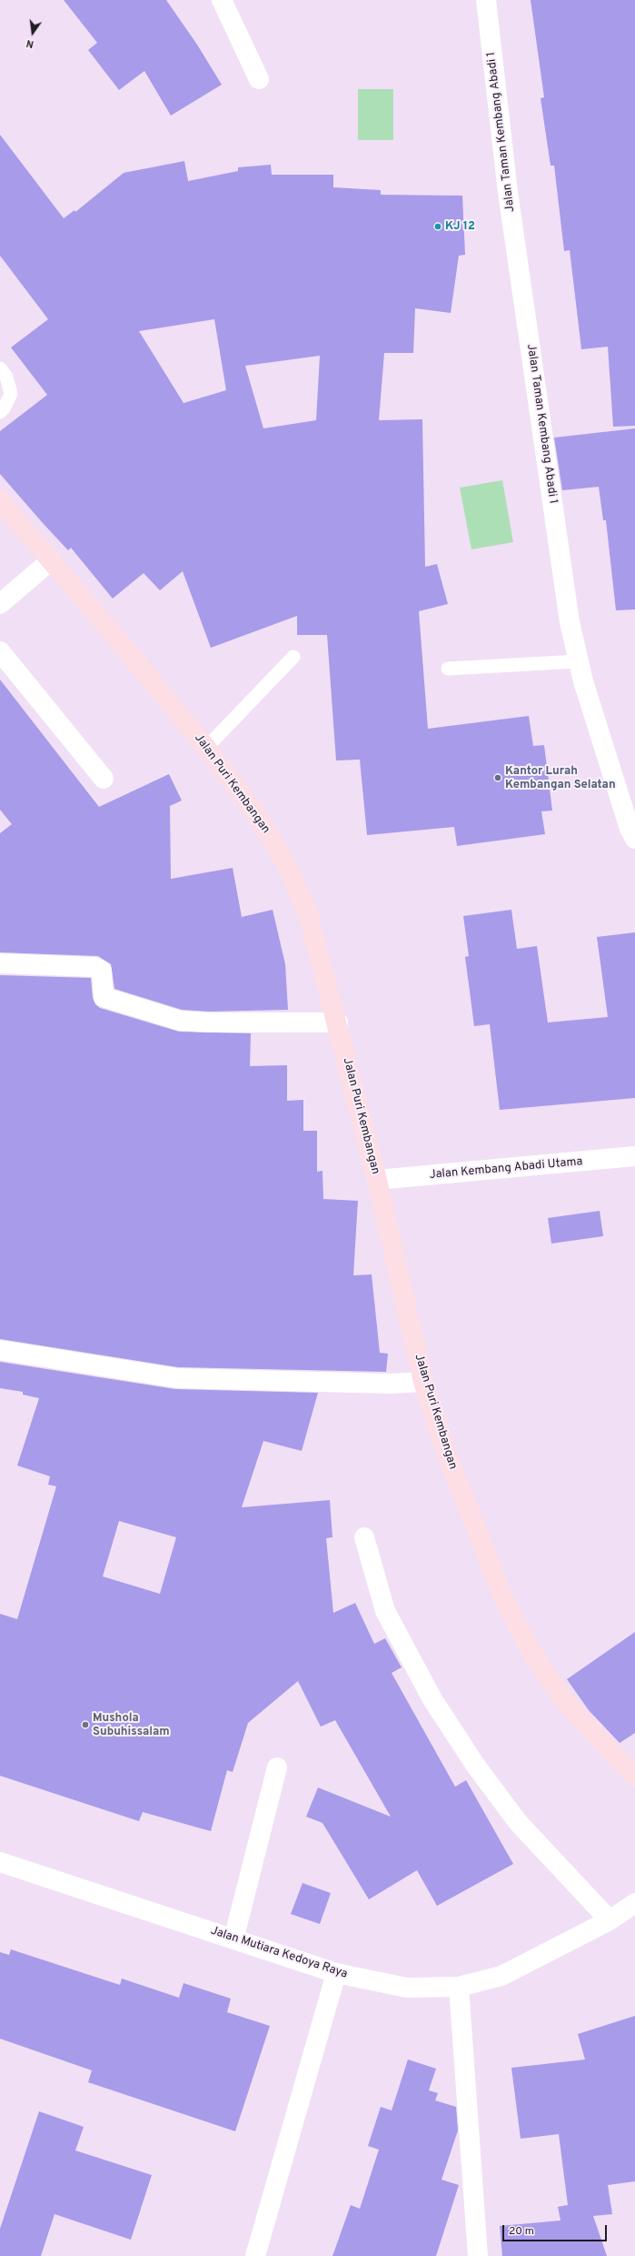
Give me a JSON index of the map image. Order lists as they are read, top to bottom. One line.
{"streets":{"main road":["Jalan Puri Kembangan"],"street":["Jalan Taman Kembang Abadi 1","Jalan Kembang Abadi Utama","Jalan Mutiara Kedoya Raya"]},"crossings":[["Jalan Puri Kembangan","Jalan Kembang Abadi Utama"]],"places":["KJ 12","Kantor Lurah Kembangan Selatan","Mushola Subuhissalam"],"scale_bar":"20 m","north":"bottom"}
